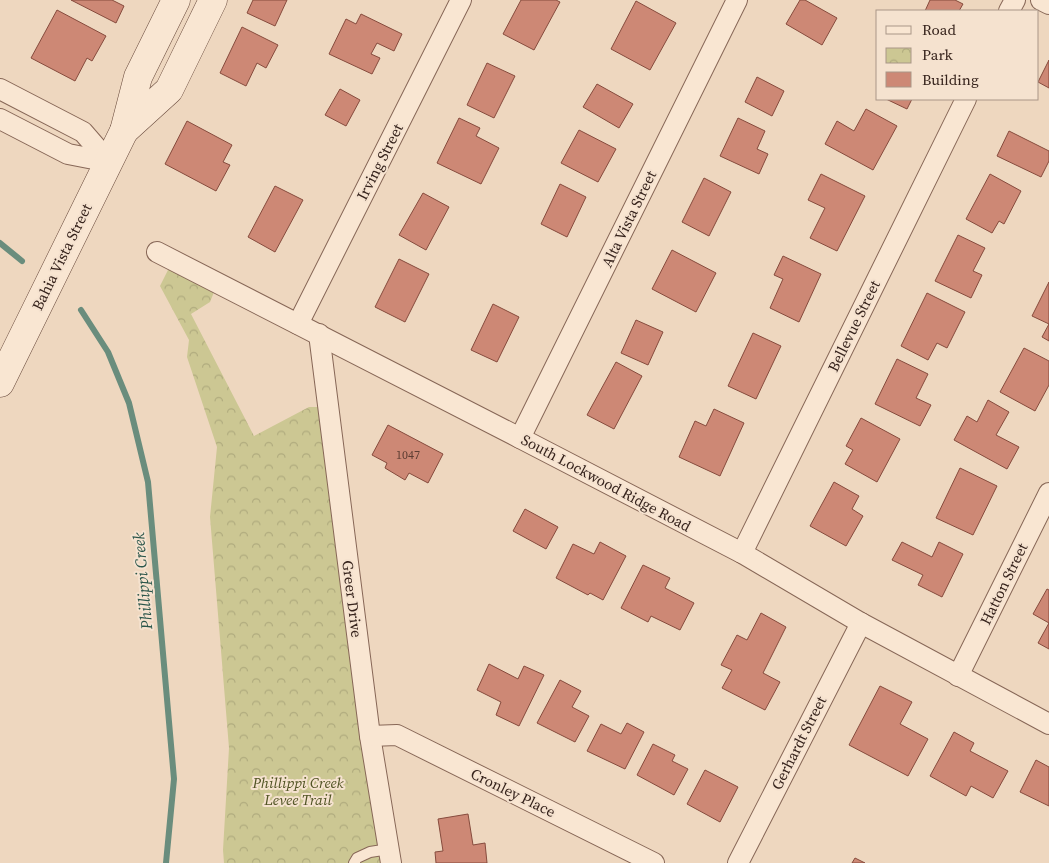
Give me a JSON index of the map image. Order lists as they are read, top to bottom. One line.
{"streets":{"street":["Irving Street","Alta Vista Street","Bahia Vista Street","Bellevue Street","South Lockwood Ridge Road","Hatton Street","Greer Drive","Gerhardt Street","Cronley Place"]},"crossings":[["Irving Street","South Lockwood Ridge Road"],["Alta Vista Street","South Lockwood Ridge Road"],["Bellevue Street","South Lockwood Ridge Road"],["South Lockwood Ridge Road","Hatton Street"],["South Lockwood Ridge Road","Greer Drive"],["South Lockwood Ridge Road","Gerhardt Street"],["Greer Drive","Cronley Place"]],"water":["Phillippi Creek"],"parks":["Phillippi Creek Levee Trail"],"house_numbers":["1047"],"legend":["Road","Park","Building"]}
